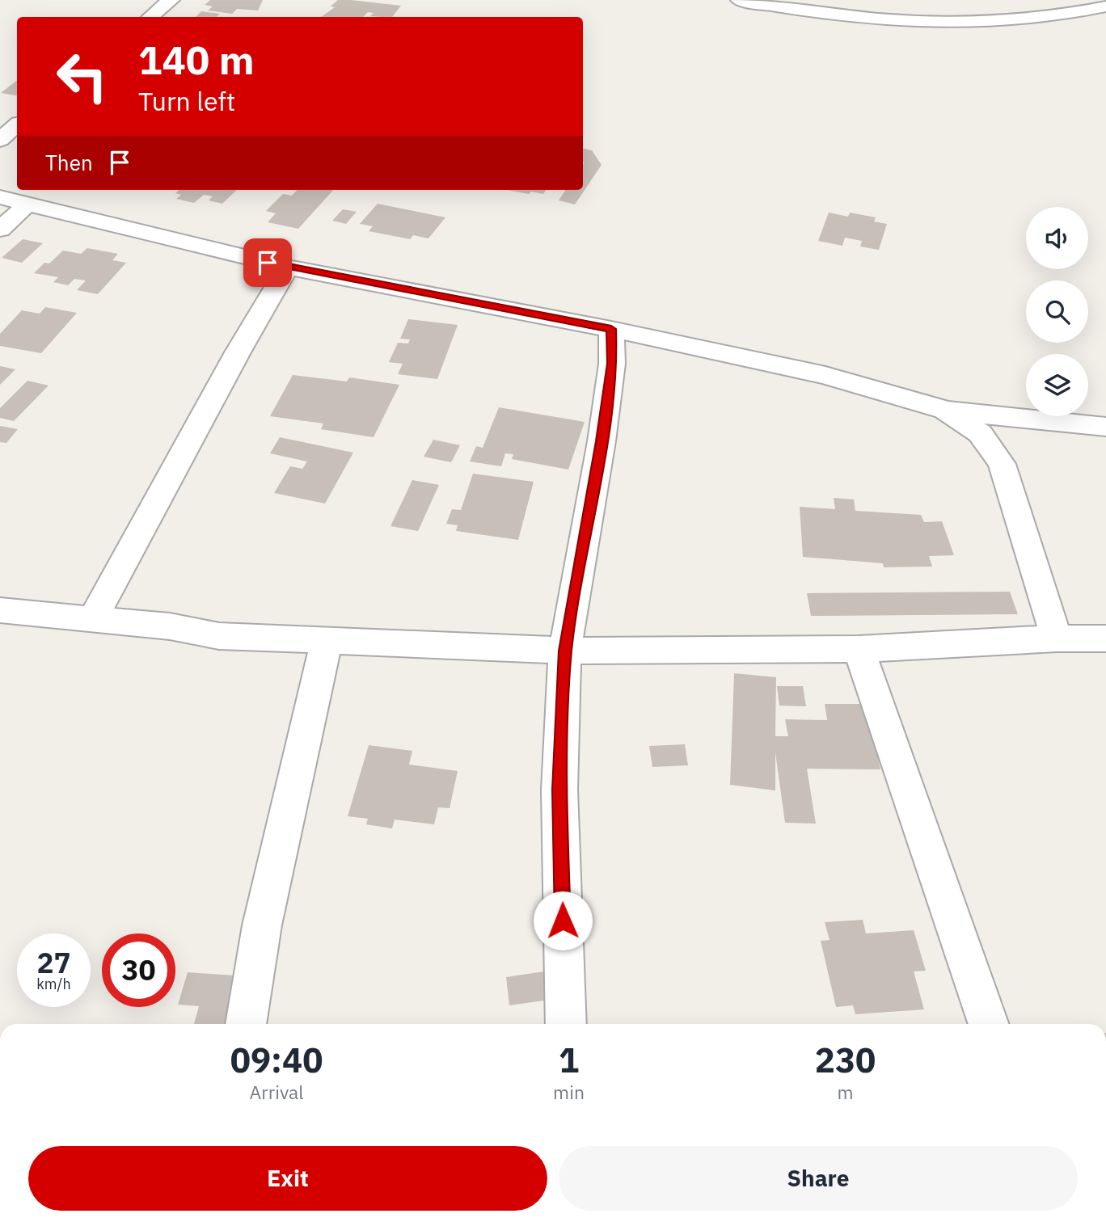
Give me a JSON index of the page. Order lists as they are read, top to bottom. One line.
{"page":{"turn":["140 m","Turn left"],"then":"Then","speed":"27 km/h","limit":"30","eta":["09:40","Arrival","1","min","230","m"],"buttons":["Exit","Share"]}}
